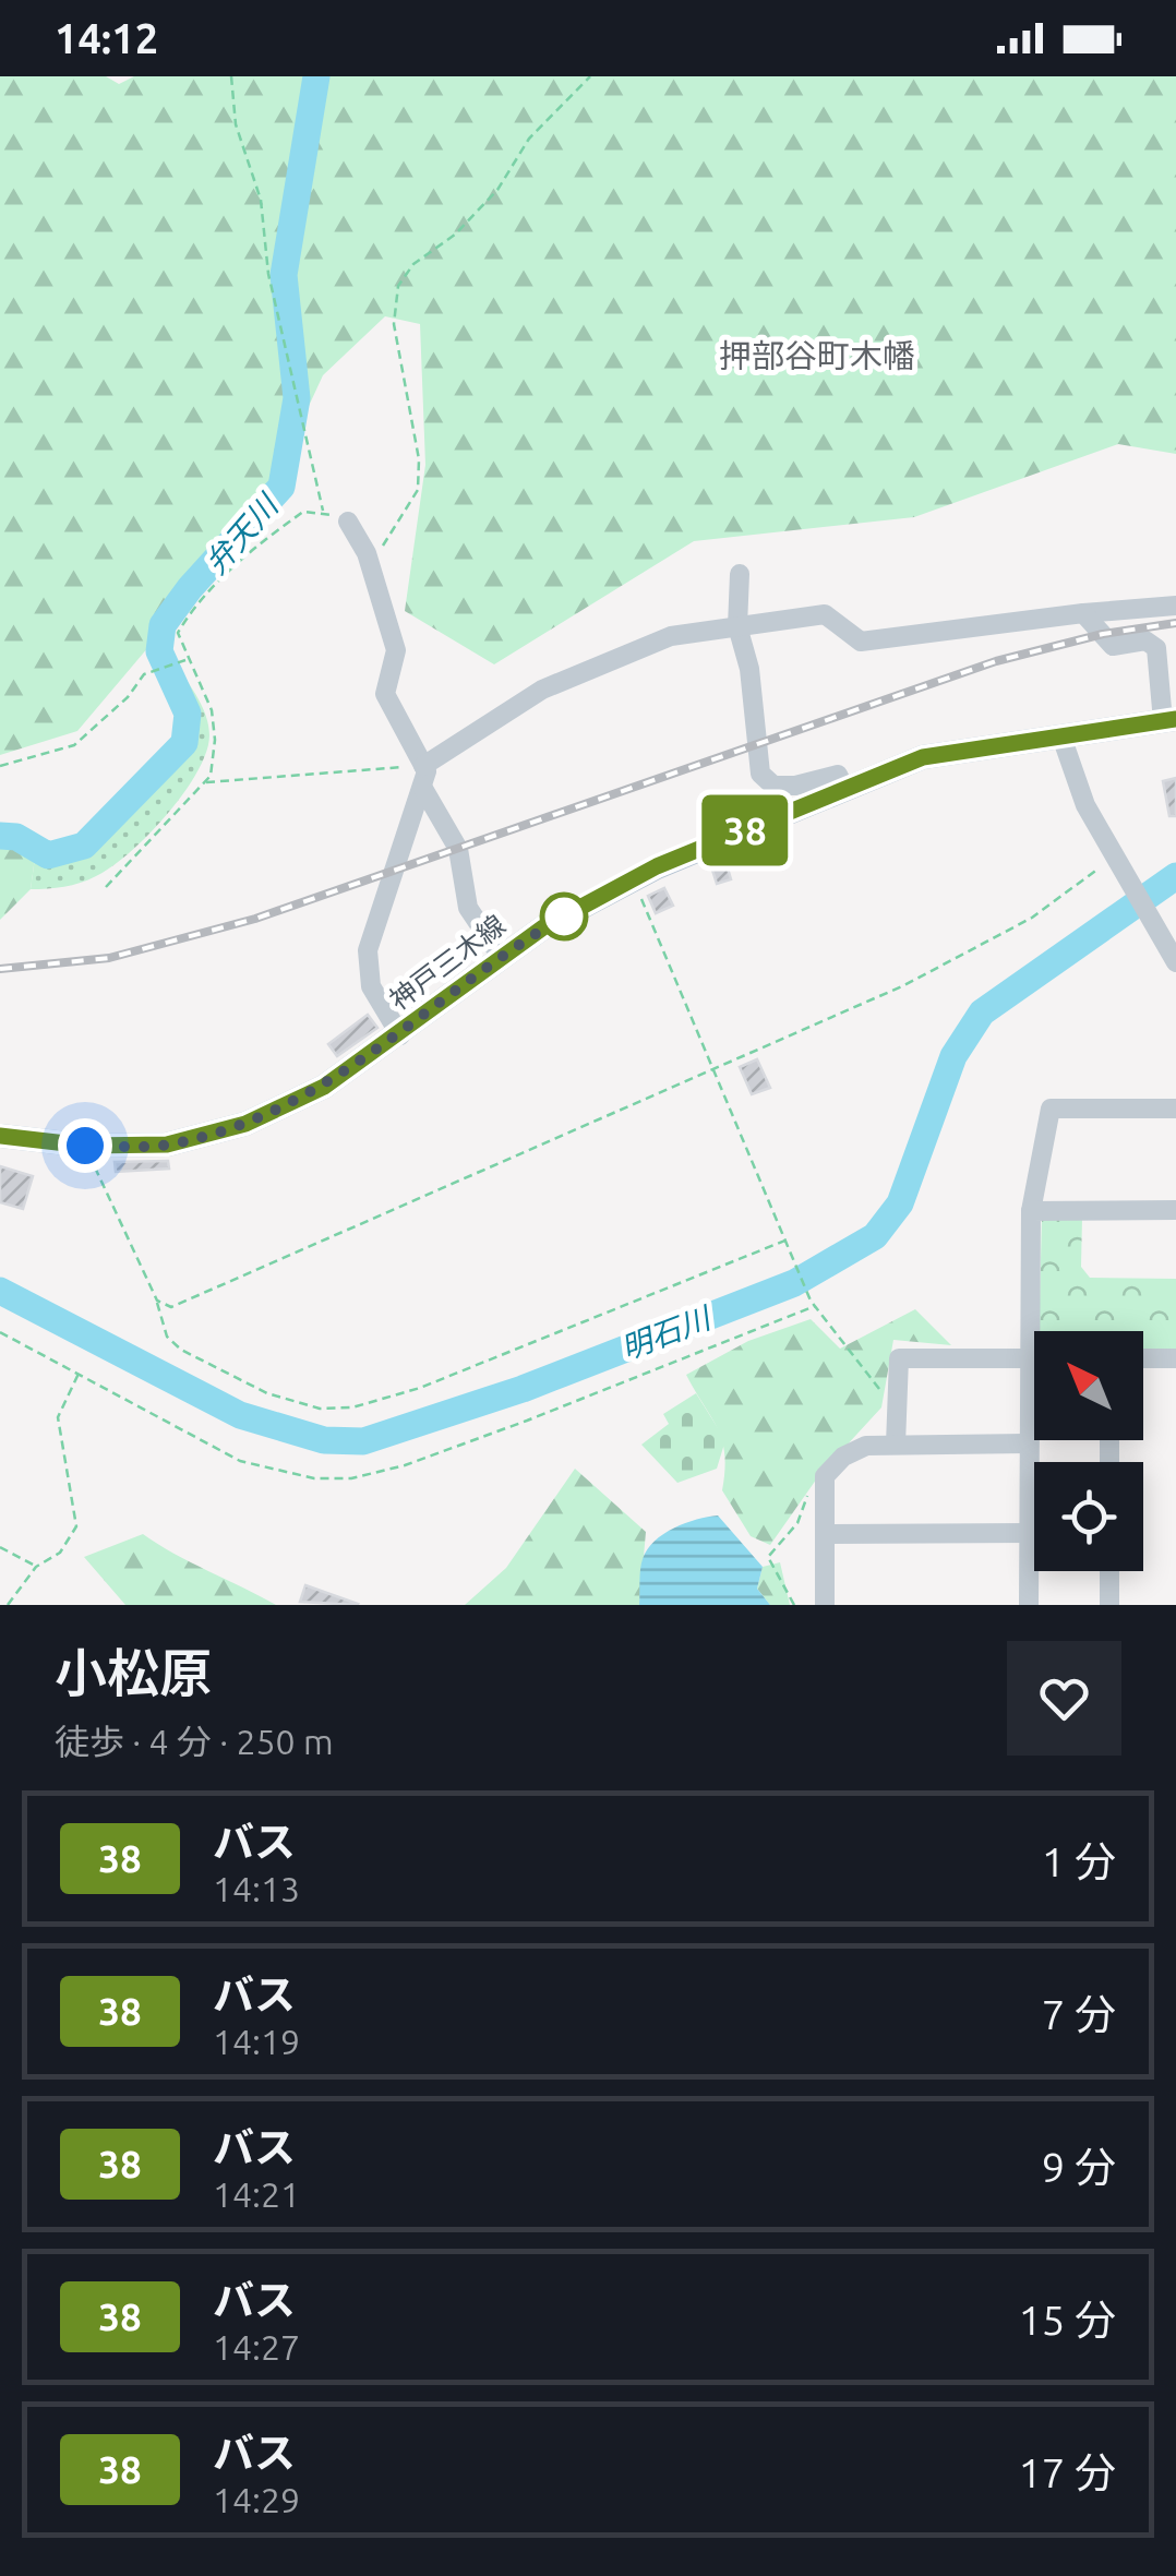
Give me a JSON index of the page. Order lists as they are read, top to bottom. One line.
{"streets":{"main road":["神戸三木線"]},"districts":["押部谷町木幡"],"water":["弁天川","明石川"],"lines":["bus line 38"],"north":"top left","page":{"status":"14:12","on_map":"38","heading":["小松原","徒歩 · 4 分 · 250 m"],"list":[{"mark":"38","name":"バス","note":"14:13","value":"1 分"},{"mark":"38","name":"バス","note":"14:19","value":"7 分"},{"mark":"38","name":"バス","note":"14:21","value":"9 分"},{"mark":"38","name":"バス","note":"14:27","value":"15 分"},{"mark":"38","name":"バス","note":"14:29","value":"17 分"}]}}
